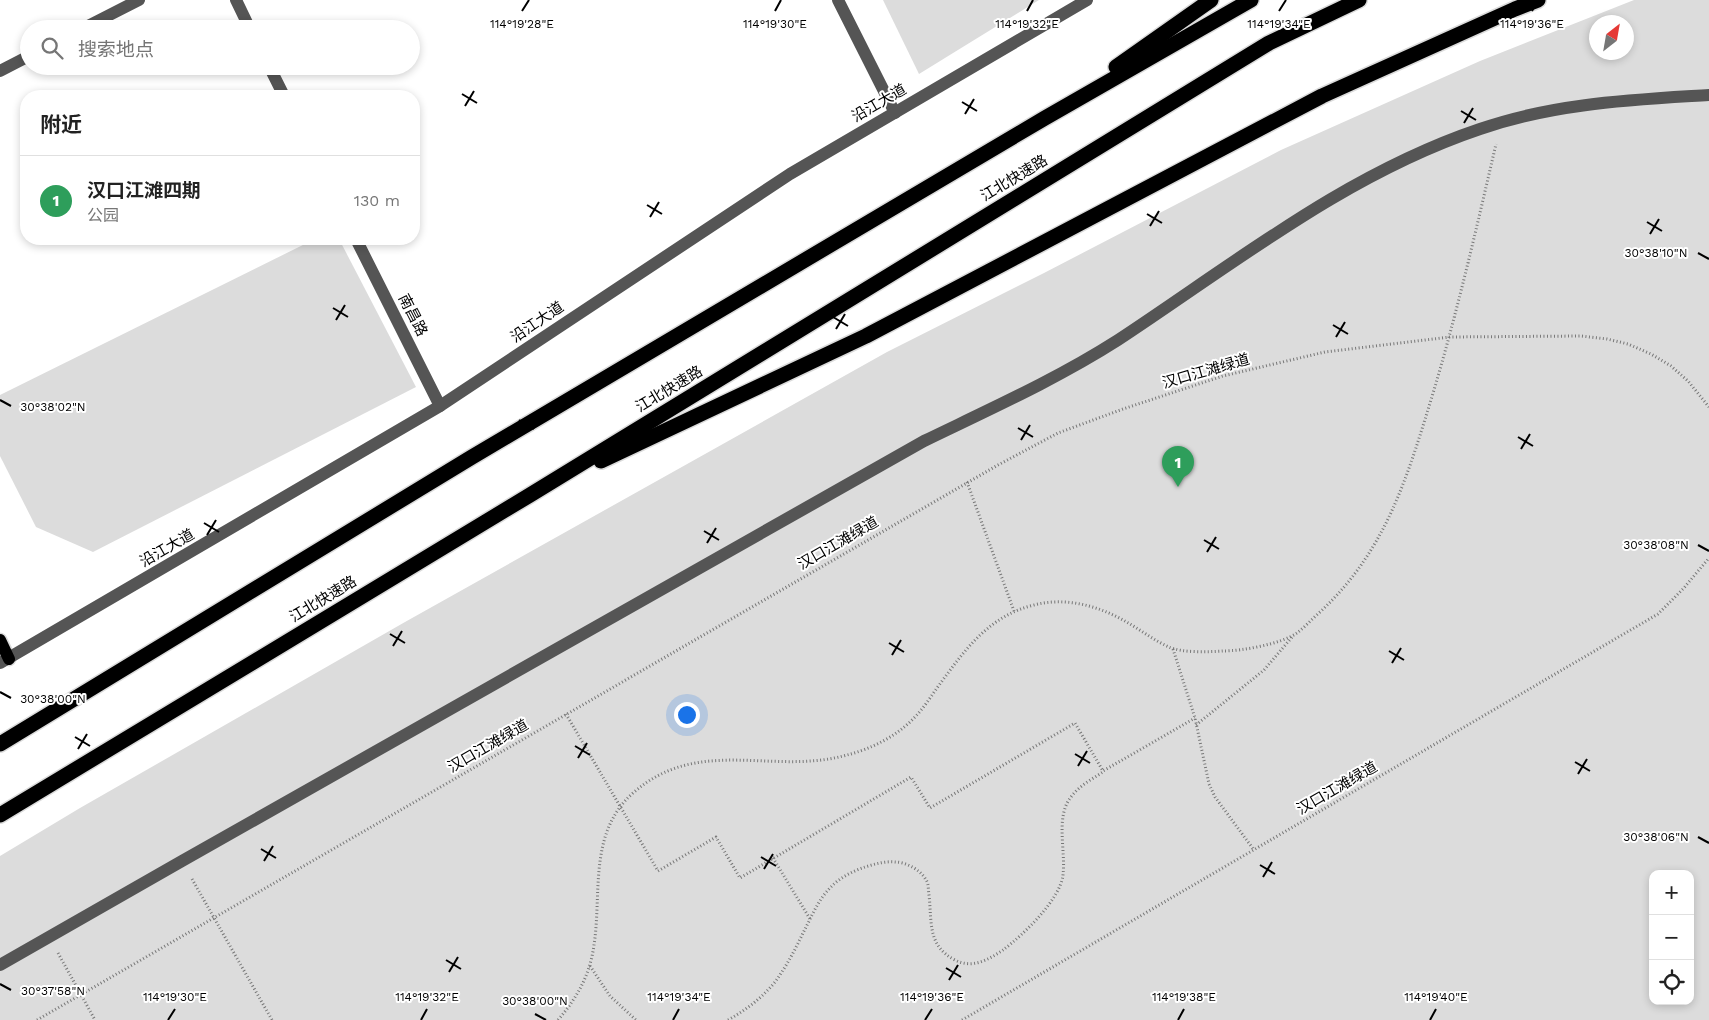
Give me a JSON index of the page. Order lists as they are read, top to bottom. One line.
{"streets":{"highway":["江北快速路"],"street":["沿江大道","南昌路"],"path":["汉口江滩绿道"]},"crossings":[["沿江大道","南昌路"]],"north":"top right","page":{"search":"搜索地点","heading":"附近","list":[{"mark":"1","name":"汉口江滩四期","note":"公园","value":"130 m"}],"pins":"1","map_buttons":["+","−"]},"coordinates":["114°19'28\"E","114°19'30\"E","114°19'32\"E","114°19'34\"E","114°19'36\"E","30°38'10\"N","30°38'02\"N","30°38'08\"N","30°38'00\"N","30°38'06\"N","30°37'58\"N","114°19'38\"E","114°19'40\"E"]}
